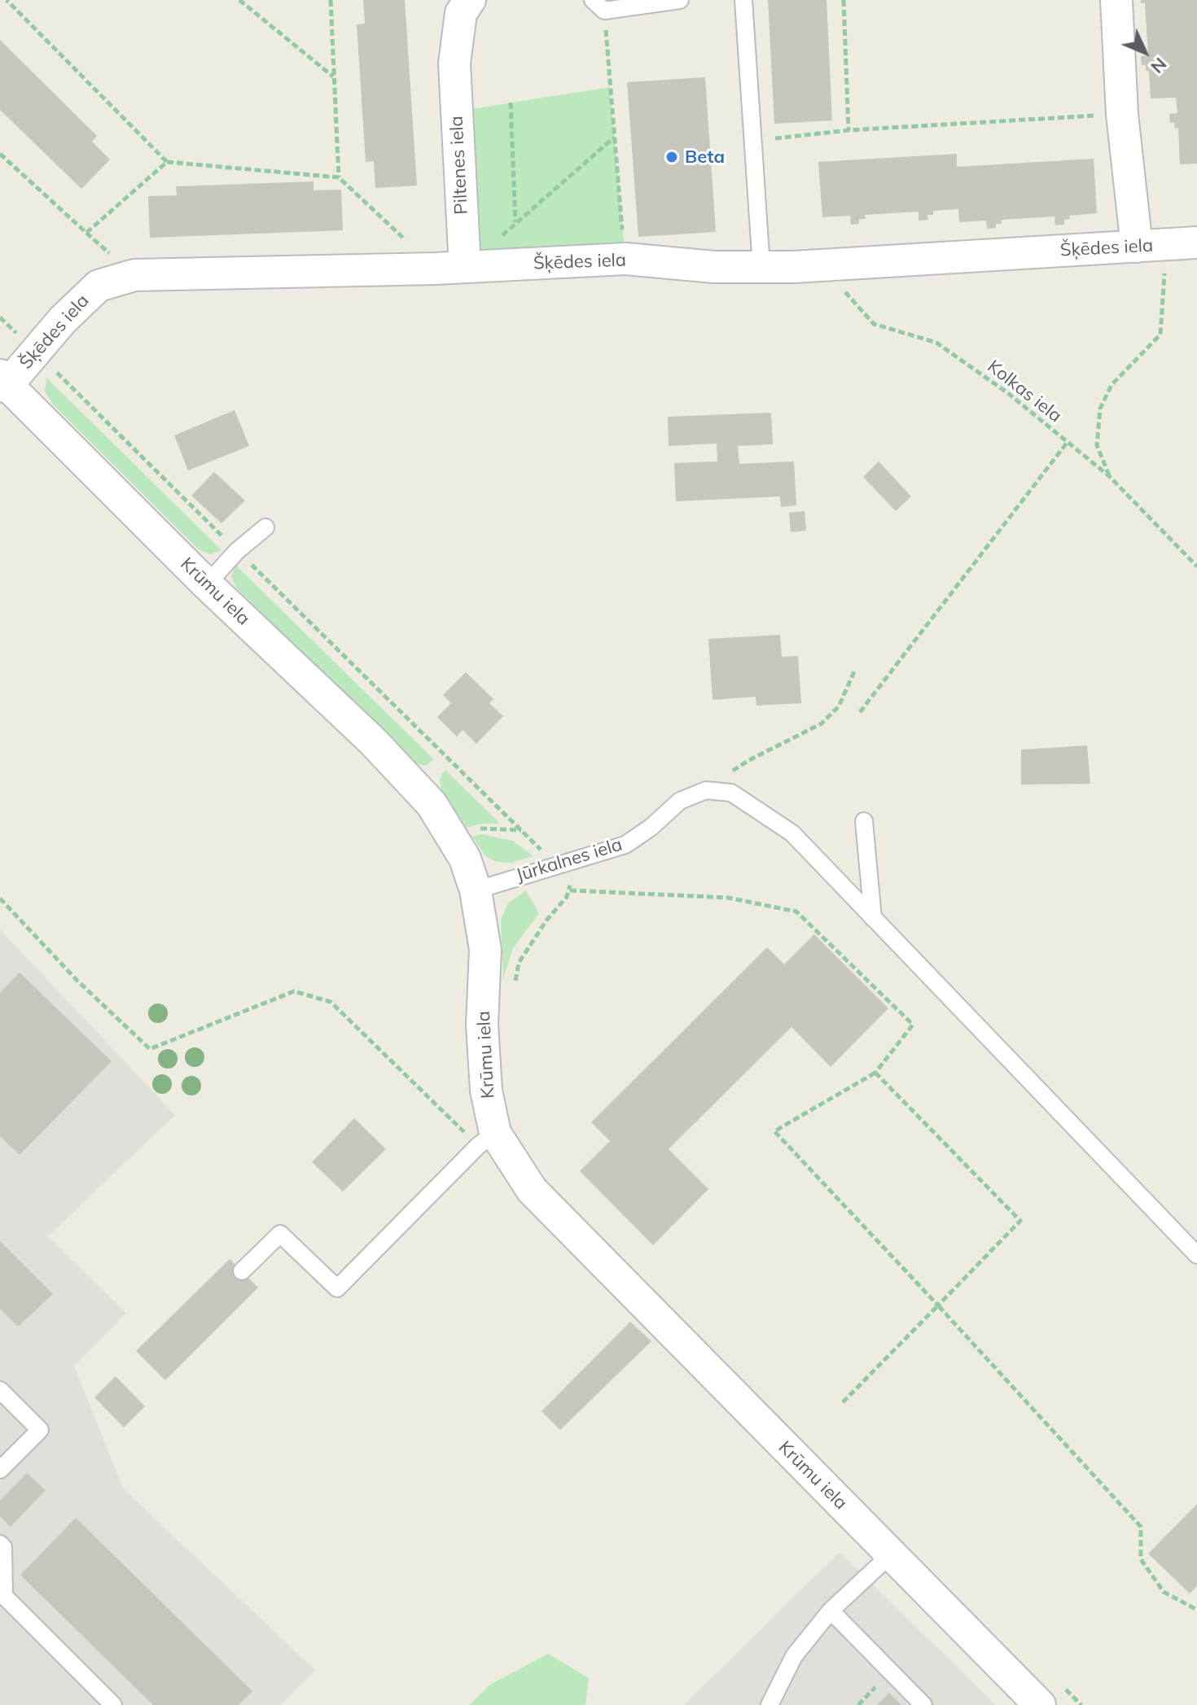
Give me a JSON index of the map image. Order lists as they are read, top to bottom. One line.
{"streets":{"street":["Piltenes iela","Šķēdes iela","Krūmu iela"],"lane":["Jūrkalnes iela"],"path":["Kolkas iela"]},"crossings":[["Piltenes iela","Šķēdes iela"],["Šķēdes iela","Kolkas iela"],["Šķēdes iela","Krūmu iela"],["Krūmu iela","Jūrkalnes iela"]],"places":["Beta"],"north":"bottom right"}
